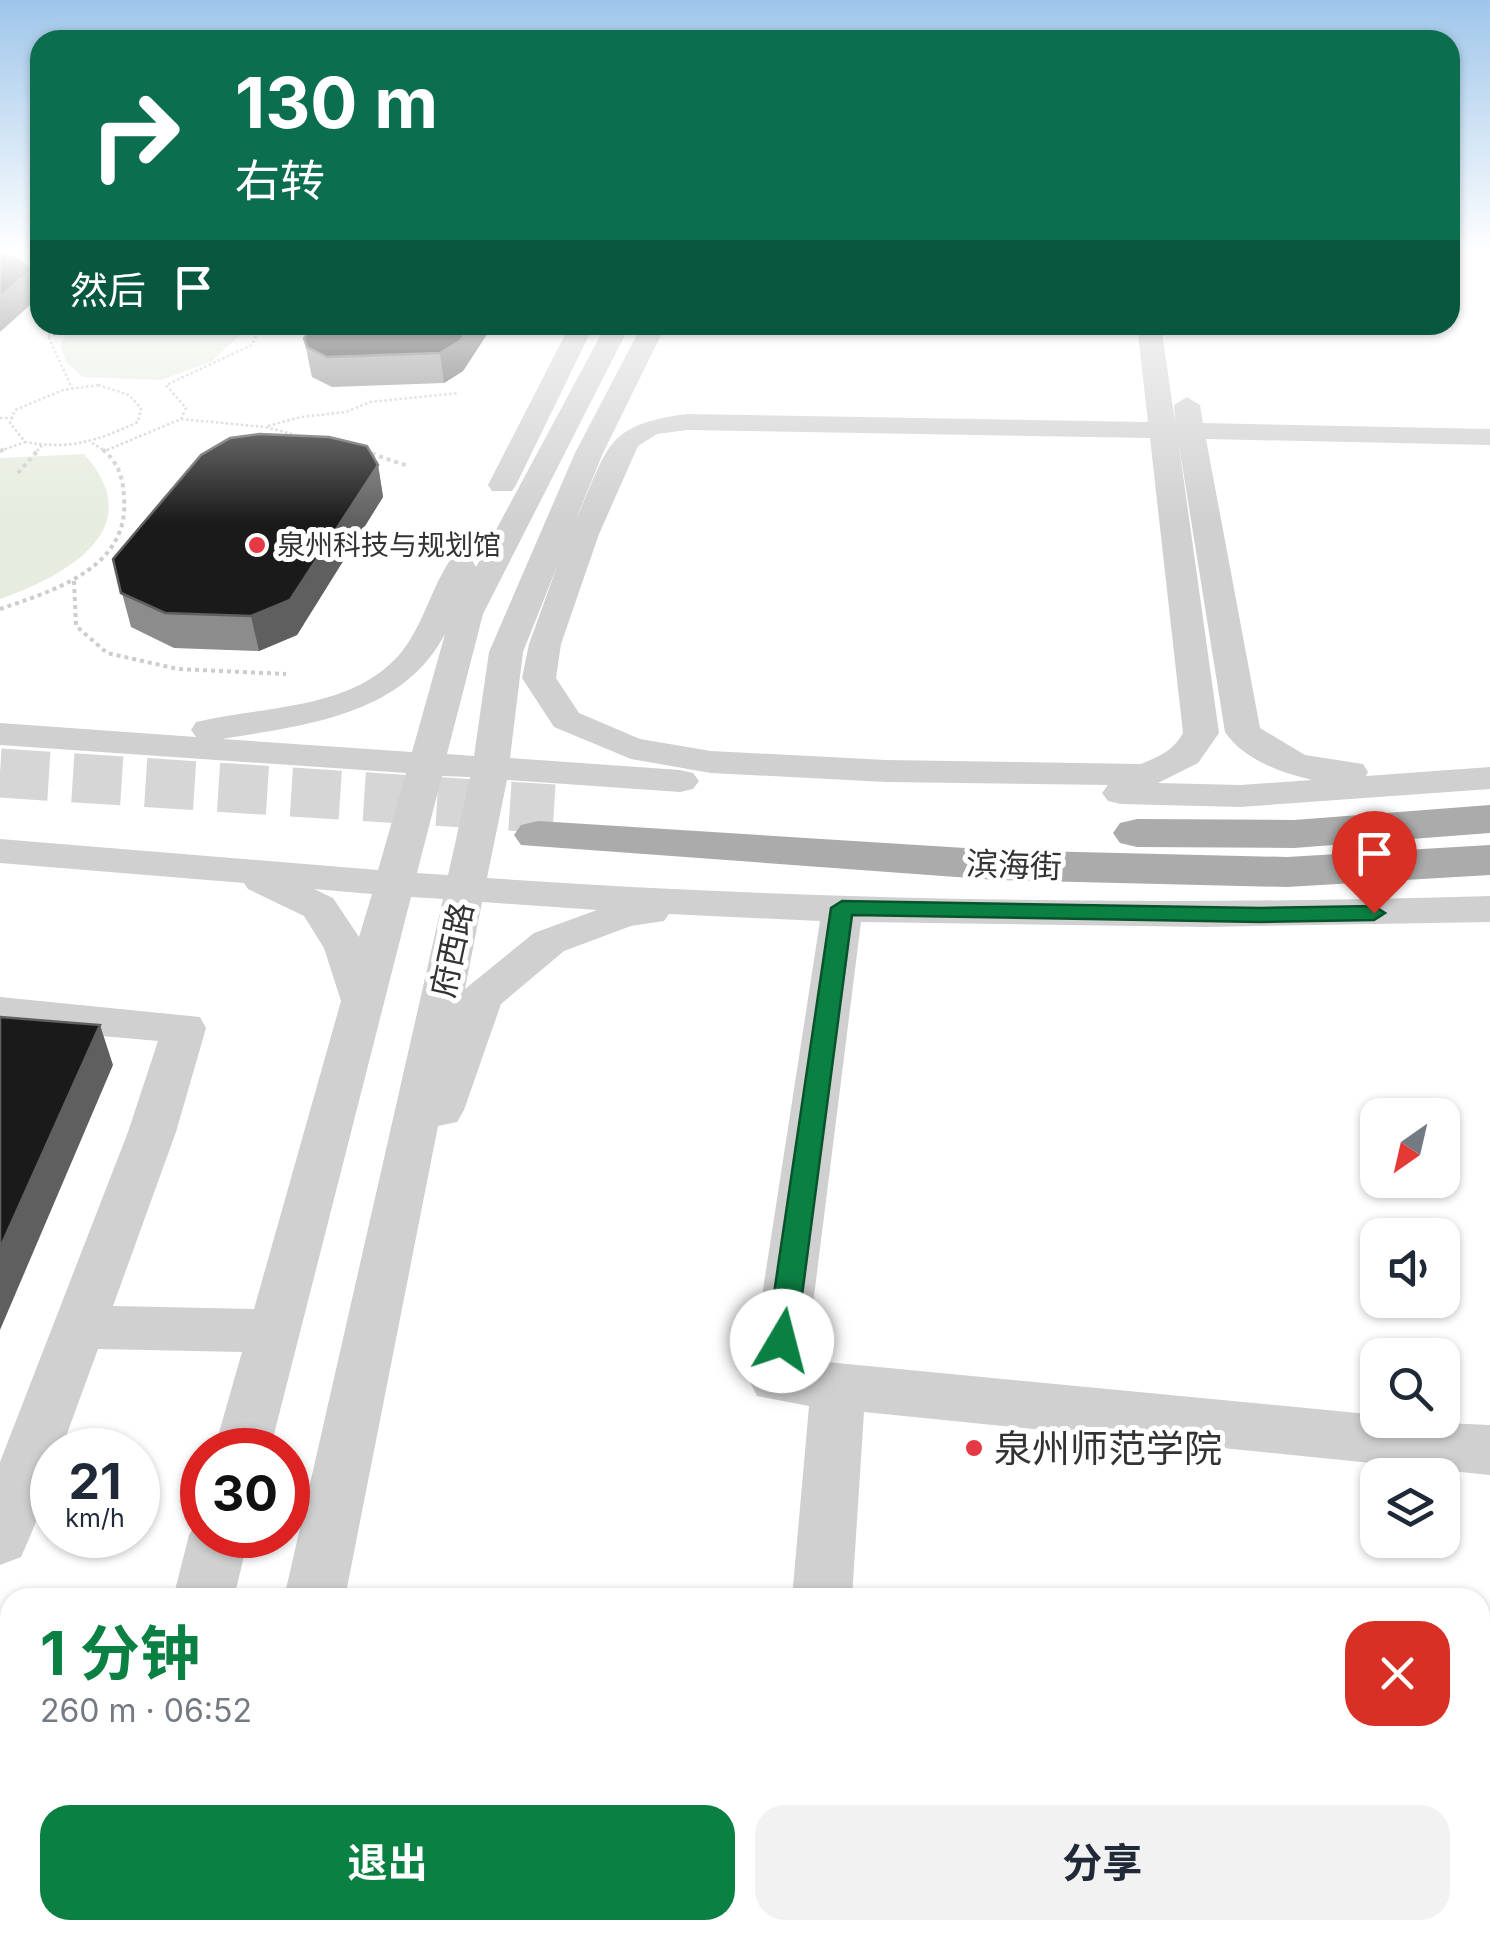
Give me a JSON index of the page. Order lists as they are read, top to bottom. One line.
{"streets":{"main road":["滨海街"],"street":["府西路"]},"places":["泉州科技与规划馆","泉州师范学院"],"north":"bottom left","page":{"turn":["130 m","右转"],"then":"然后","speed":"21 km/h","limit":"30","heading":["1 分钟","260 m · 06:52"],"buttons":["退出","分享"]}}
